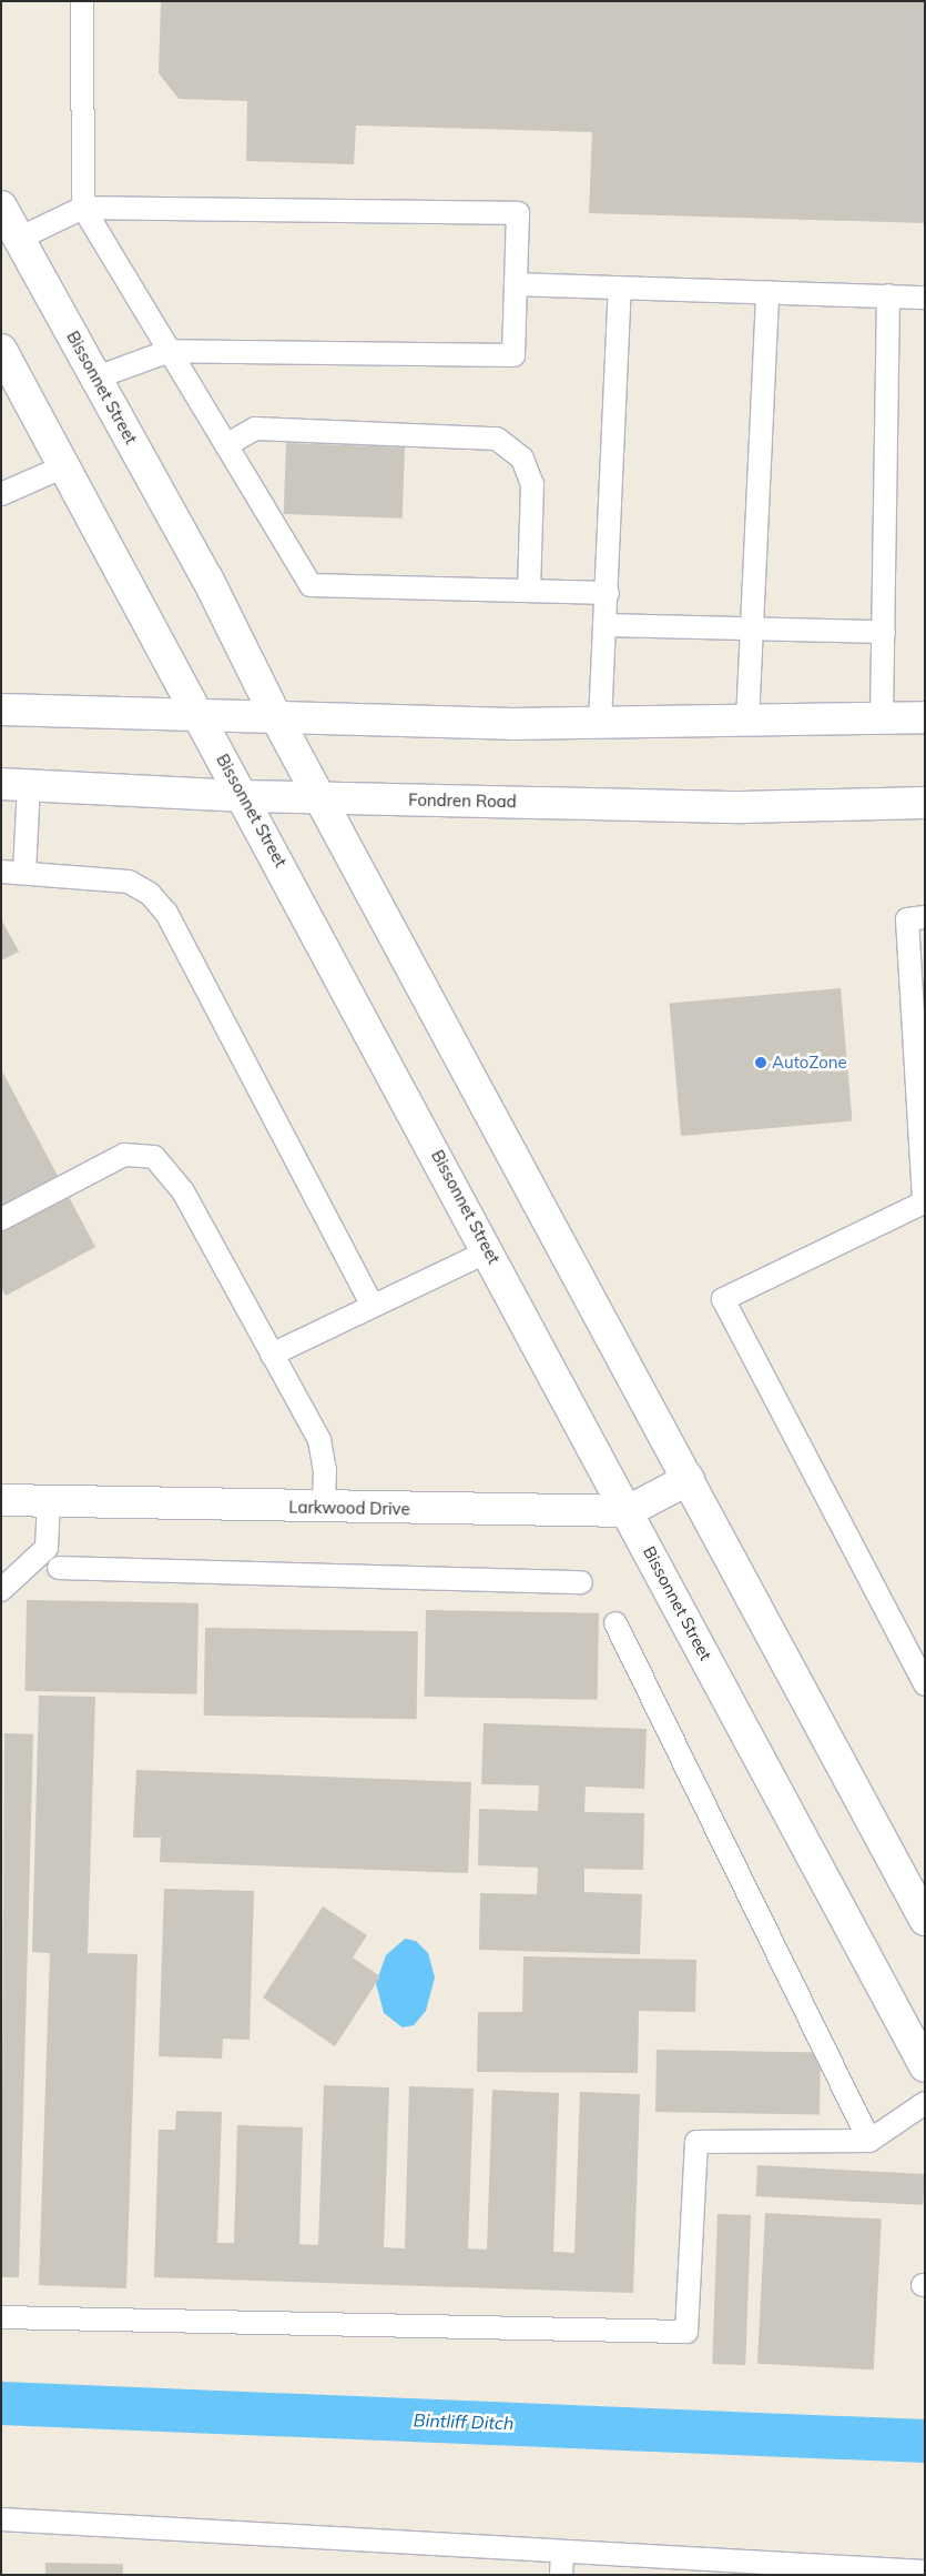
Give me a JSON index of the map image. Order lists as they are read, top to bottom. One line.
{"streets":{"main road":["Bissonnet Street","Fondren Road","Larkwood Drive"]},"crossings":[["Bissonnet Street","Fondren Road"],["Bissonnet Street","Larkwood Drive"]],"water":["Bintliff Ditch"],"places":["AutoZone"]}
